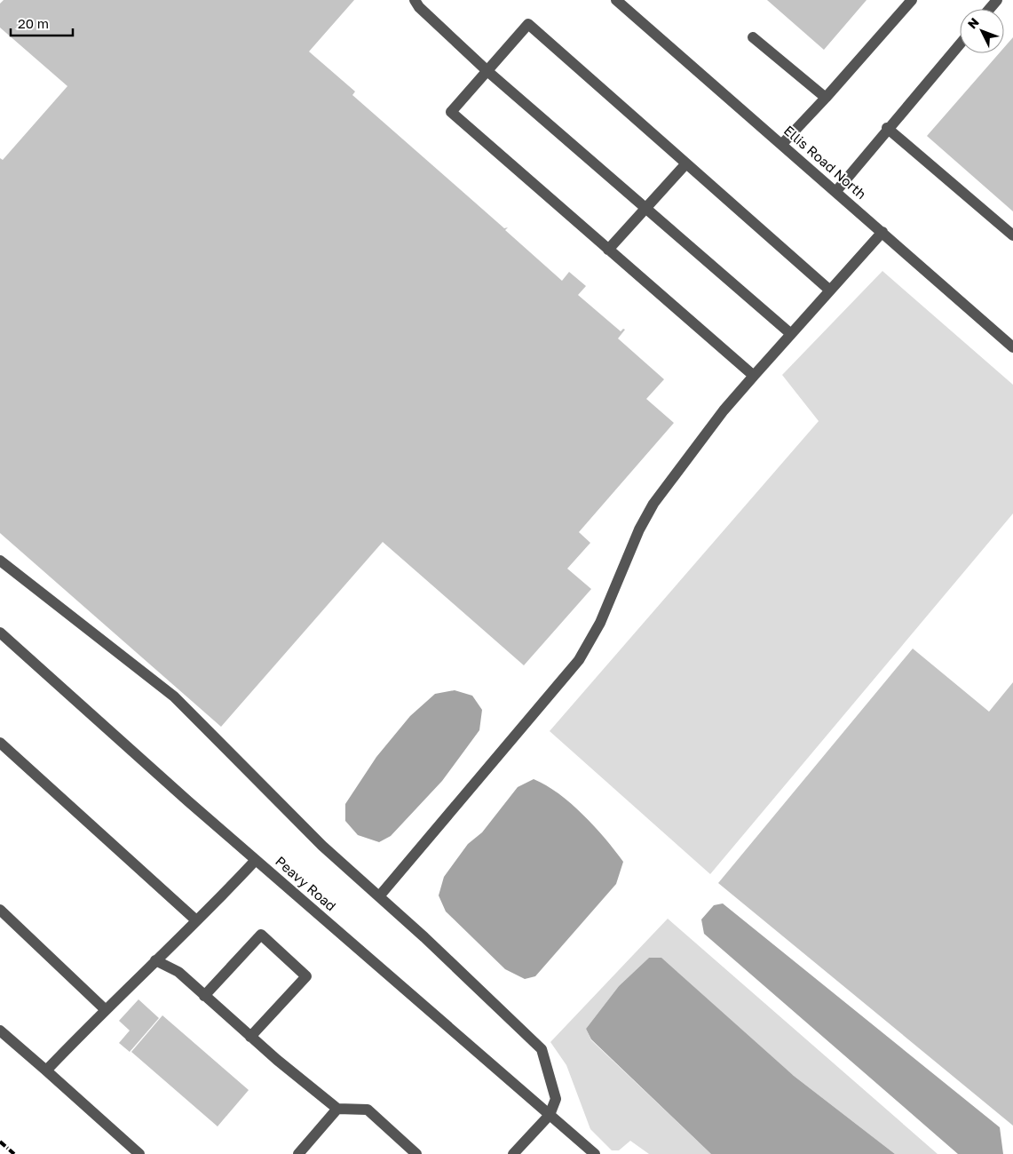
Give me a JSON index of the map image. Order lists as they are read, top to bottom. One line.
{"streets":{"street":["Ellis Road North","Peavy Road"]},"scale_bar":"20 m","north":"top left"}
